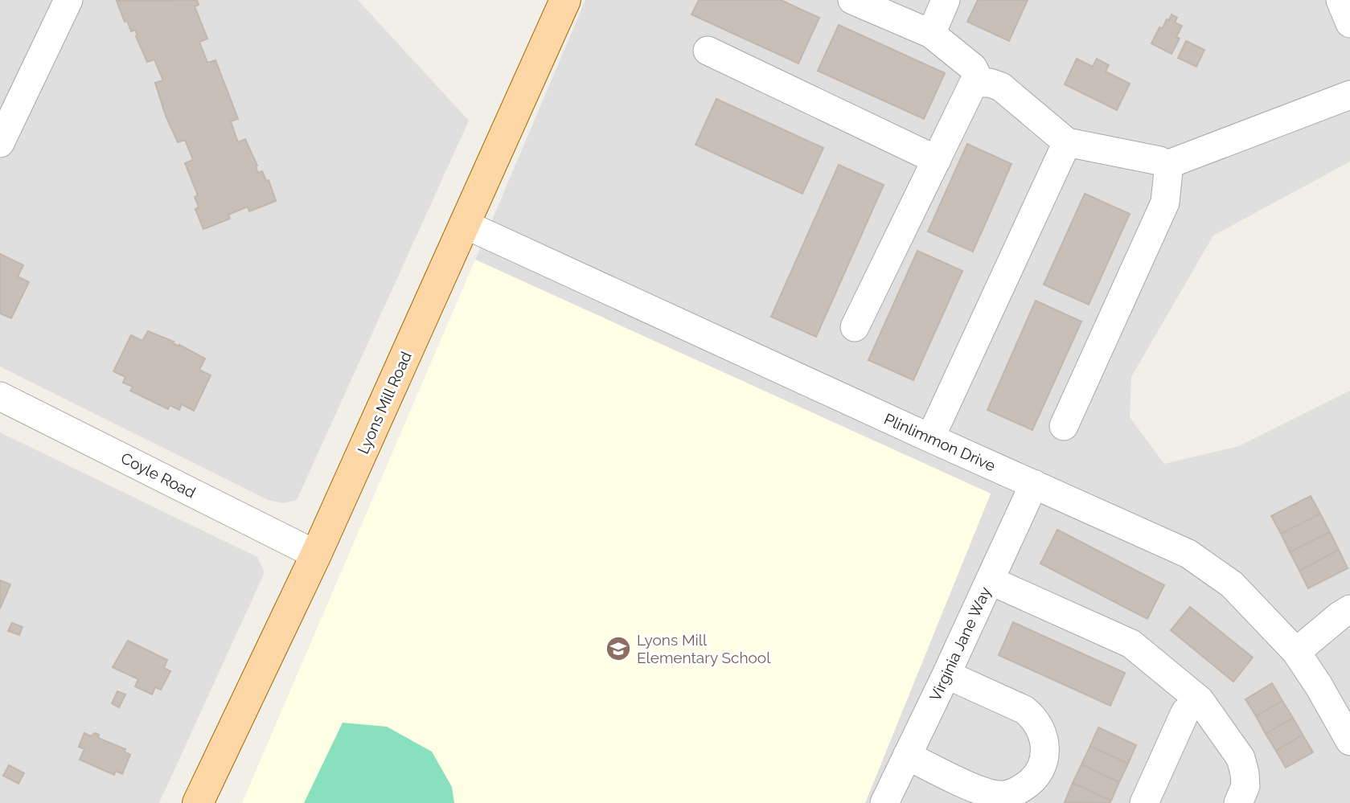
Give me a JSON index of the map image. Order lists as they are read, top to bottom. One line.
{"streets":{"main road":["Lyons Mill Road"],"street":["Plinlimmon Drive","Coyle Road","Virginia Jane Way"]},"crossings":[["Lyons Mill Road","Plinlimmon Drive"],["Lyons Mill Road","Coyle Road"],["Plinlimmon Drive","Virginia Jane Way"]],"places":{"school or university":["Lyons Mill Elementary School"]}}
